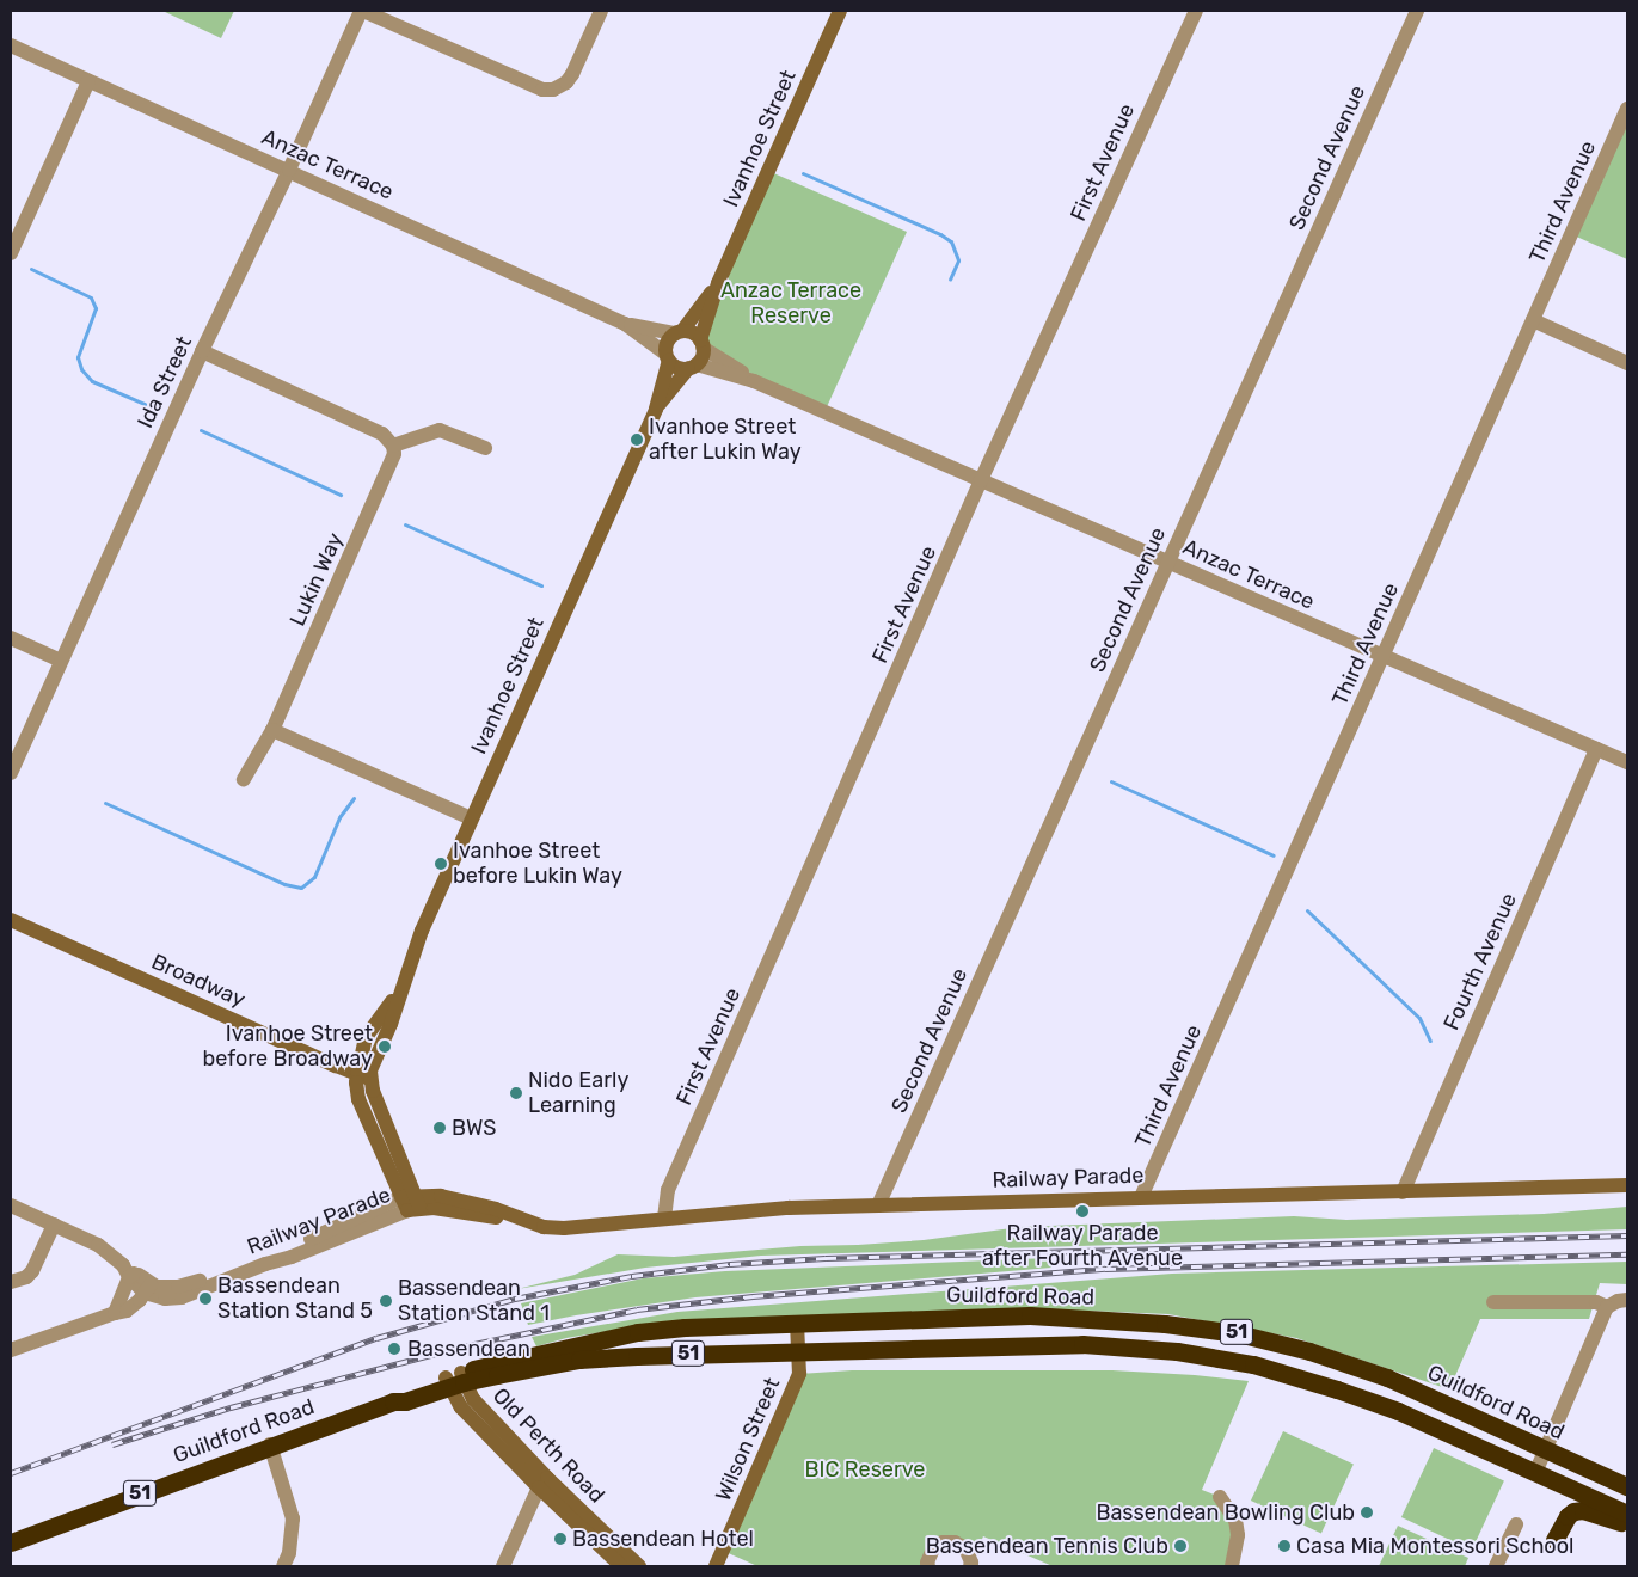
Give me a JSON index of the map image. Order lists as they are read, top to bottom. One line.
{"streets":{"highway":["Guildford Road","51"],"street":["Ivanhoe Street","Second Avenue","First Avenue","Anzac Terrace","Third Avenue","Ida Street","Lukin Way","Fourth Avenue","Broadway","Railway Parade","Wilson Street","Old Perth Road"]},"crossings":[["Ivanhoe Street","Anzac Terrace"],["Ivanhoe Street","Broadway"],["Ivanhoe Street","Railway Parade"],["Second Avenue","Anzac Terrace"],["Second Avenue","Railway Parade"],["First Avenue","Anzac Terrace"],["First Avenue","Railway Parade"],["Anzac Terrace","Third Avenue"],["Anzac Terrace","Ida Street"],["Anzac Terrace","Fourth Avenue"],["Third Avenue","Railway Parade"],["Fourth Avenue","Railway Parade"],["Guildford Road","Wilson Street"],["Guildford Road","Old Perth Road"]],"parks":["Anzac Terrace Reserve","BIC Reserve"],"places":["Ivanhoe Street after Lukin Way","Ivanhoe Street before Lukin Way","Ivanhoe Street before Broadway","Nido Early Learning","BWS","Railway Parade after Fourth Avenue","Bassendean Station Stand 5","Bassendean Station Stand 1","Bassendean","Bassendean Bowling Club","Bassendean Hotel","Bassendean Tennis Club","Casa Mia Montessori School"]}
